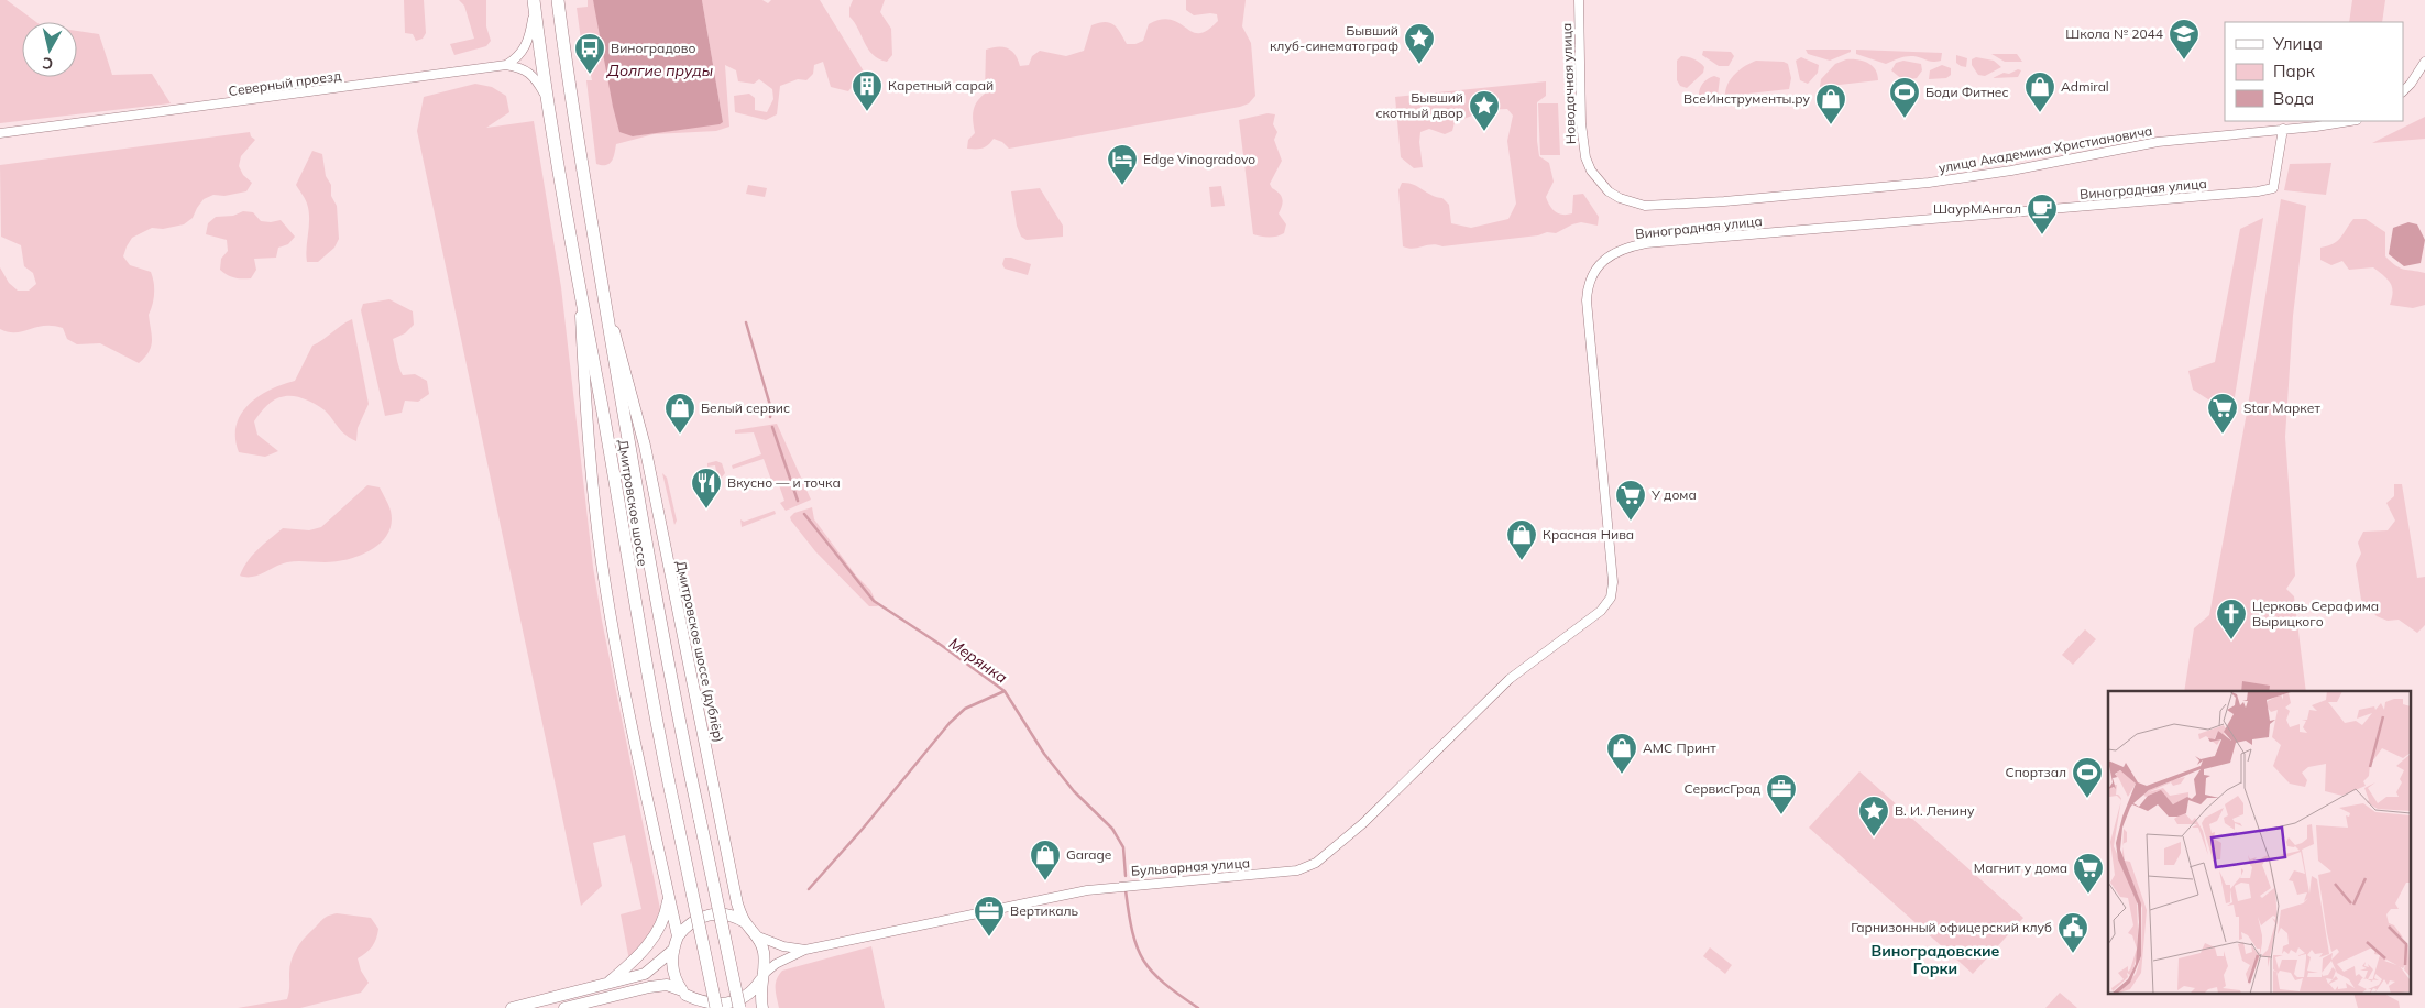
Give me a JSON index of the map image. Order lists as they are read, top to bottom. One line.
{"streets":{"highway":["Дмитровское шоссе"],"main road":["Дмитровское шоссе (дублёр)"],"street":["Северный проезд","Новодачная улица","улица Академика Христиановича","Виноградная улица","Бульварная улица"]},"crossings":[["Новодачная улица","улица Академика Христиановича"],["улица Академика Христиановича","Виноградная улица"],["Виноградная улица","Бульварная улица"],["Дмитровское шоссе","Дмитровское шоссе (дублёр)"]],"districts":["Виноградовские Горки"],"water":["Долгие пруды","Мерянка"],"places":{"school or university":["Школа № 2044"],"place":["Бывший клуб-синематограф","Бывший скотный двор","В. И. Ленину"],"bus stop":["Виноградово"],"building":["Каретный сарай"],"shop":["Admiral","ВсеИнструменты.ру","Белый сервис","Красная Нива","АМС Принт","Garage"],"sports":["Боди Фитнес","Спортзал"],"hotel":["Edge Vinogradovo"],"cafe":["ШаурМАнгал"],"supermarket":["Star Маркет","У дома","Магнит у дома"],"restaurant":["Вкусно — и точка"],"church":["Церковь Серафима Вырицкого"],"office":["СервисГрад","Вертикаль"],"public building":["Гарнизонный офицерский клуб"]},"legend":["Улица","Парк","Вода"],"north":"bottom"}
